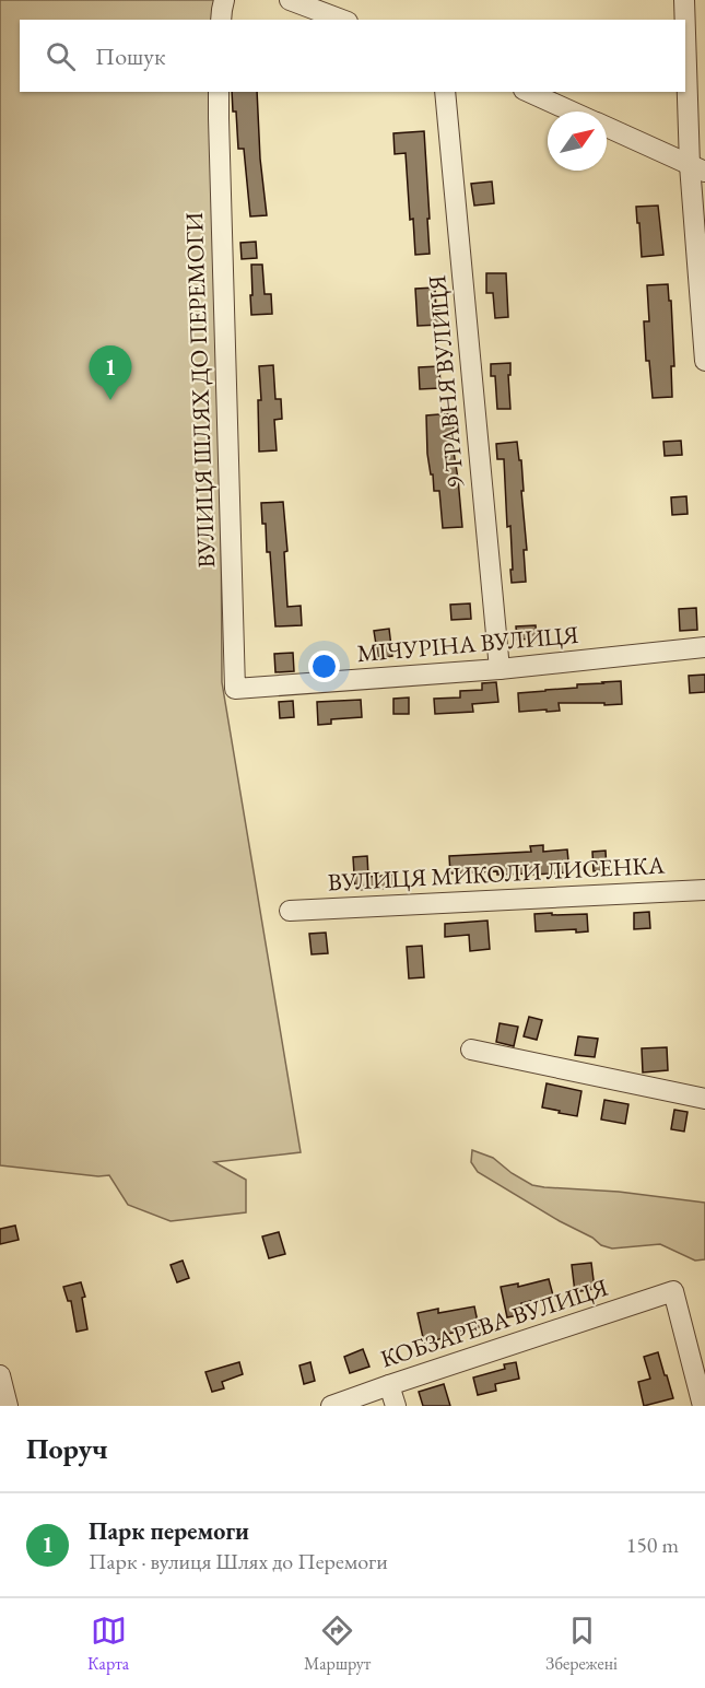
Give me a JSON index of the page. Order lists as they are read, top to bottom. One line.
{"streets":{"street":["9 ТРАВНЯ ВУЛИЦЯ","ВУЛИЦЯ ШЛЯХ ДО ПЕРЕМОГИ","МІЧУРІНА ВУЛИЦЯ","ВУЛИЦЯ МИКОЛИ ЛИСЕНКА","КОБЗАРЕВА ВУЛИЦЯ"]},"crossings":[["9 ТРАВНЯ ВУЛИЦЯ","МІЧУРІНА ВУЛИЦЯ"],["ВУЛИЦЯ ШЛЯХ ДО ПЕРЕМОГИ","МІЧУРІНА ВУЛИЦЯ"]],"north":"top right","page":{"search":"Пошук","pins":"1","heading":"Поруч","list":[{"mark":"1","name":"Парк перемоги","note":"Парк · вулиця Шлях до Перемоги","value":"150 m"}],"nav":["Карта","Маршрут","Збережені"]}}
